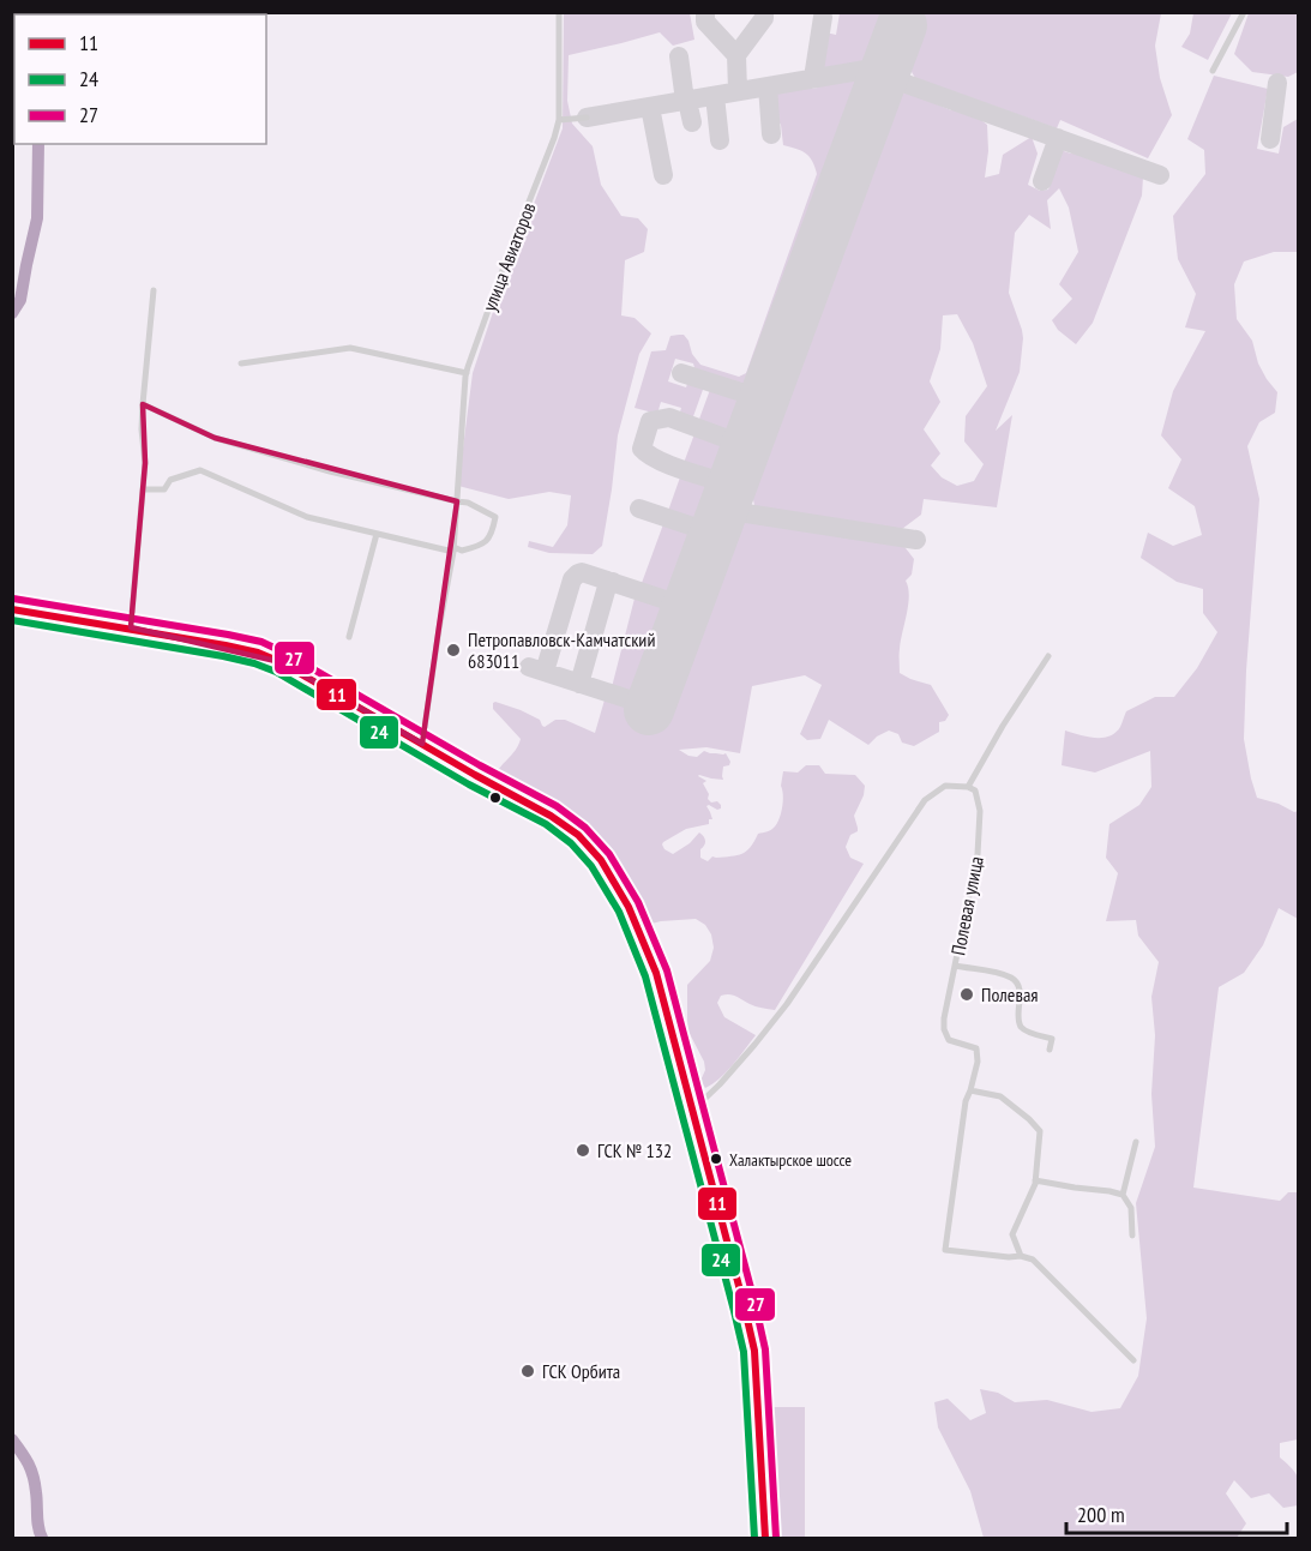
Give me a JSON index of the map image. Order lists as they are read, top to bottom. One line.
{"streets":{"street":["улица Авиаторов","Полевая улица"]},"places":["Петропавловск-Камчатский 683011","Полевая","ГСК № 132","Халактырское шоссе","ГСК Орбита"],"lines":["transit line 27","transit line 11","transit line 24"],"legend":["11","24","27"],"scale_bar":"200 m"}
